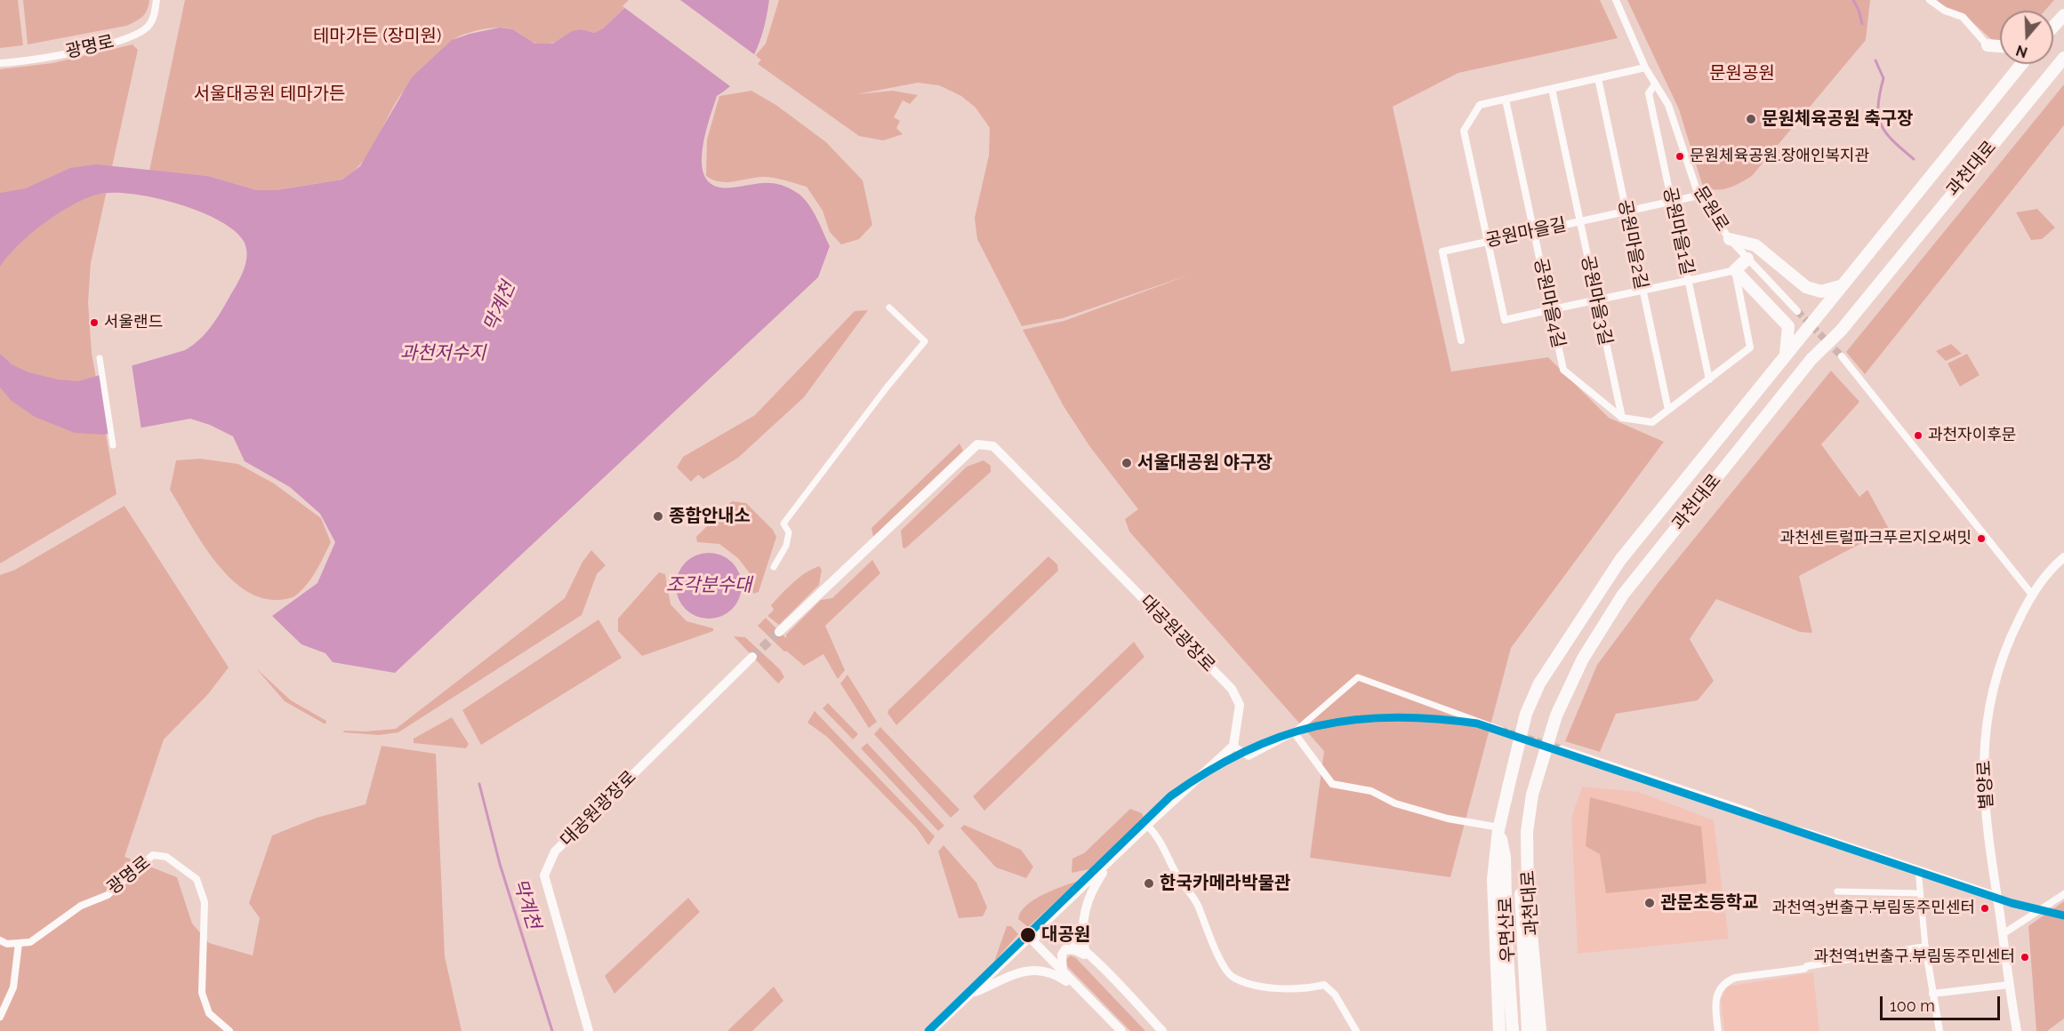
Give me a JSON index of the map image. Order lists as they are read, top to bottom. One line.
{"streets":{"highway":["과천대로","우면산로"],"street":["광명로","문원로","공원마을1길","공원마을길","공원마을2길","공원마을3길","공원마을4길","대공원광장로","별양로"]},"crossings":[["과천대로","우면산로"],["문원로","공원마을1길"],["문원로","공원마을길"],["공원마을1길","공원마을길"],["공원마을길","공원마을2길"],["공원마을길","공원마을3길"],["공원마을길","공원마을4길"],["공원마을3길","공원마을4길"]],"water":["막계천","과천저수지","조각분수대"],"parks":["테마가든 (장미원)","문원공원","서울대공원 테마가든"],"places":["문원체육공원 축구장","문원체육공원.장애인복지관","서울랜드","과천자이후문","서울대공원 야구장","종합안내소","과천센트럴파크푸르지오써밋","한국카메라박물관","관문초등학교","과천역3번출구.부림동주민센터","대공원","과천역1번출구.부림동주민센터"],"scale_bar":"100 m","north":"bottom"}
